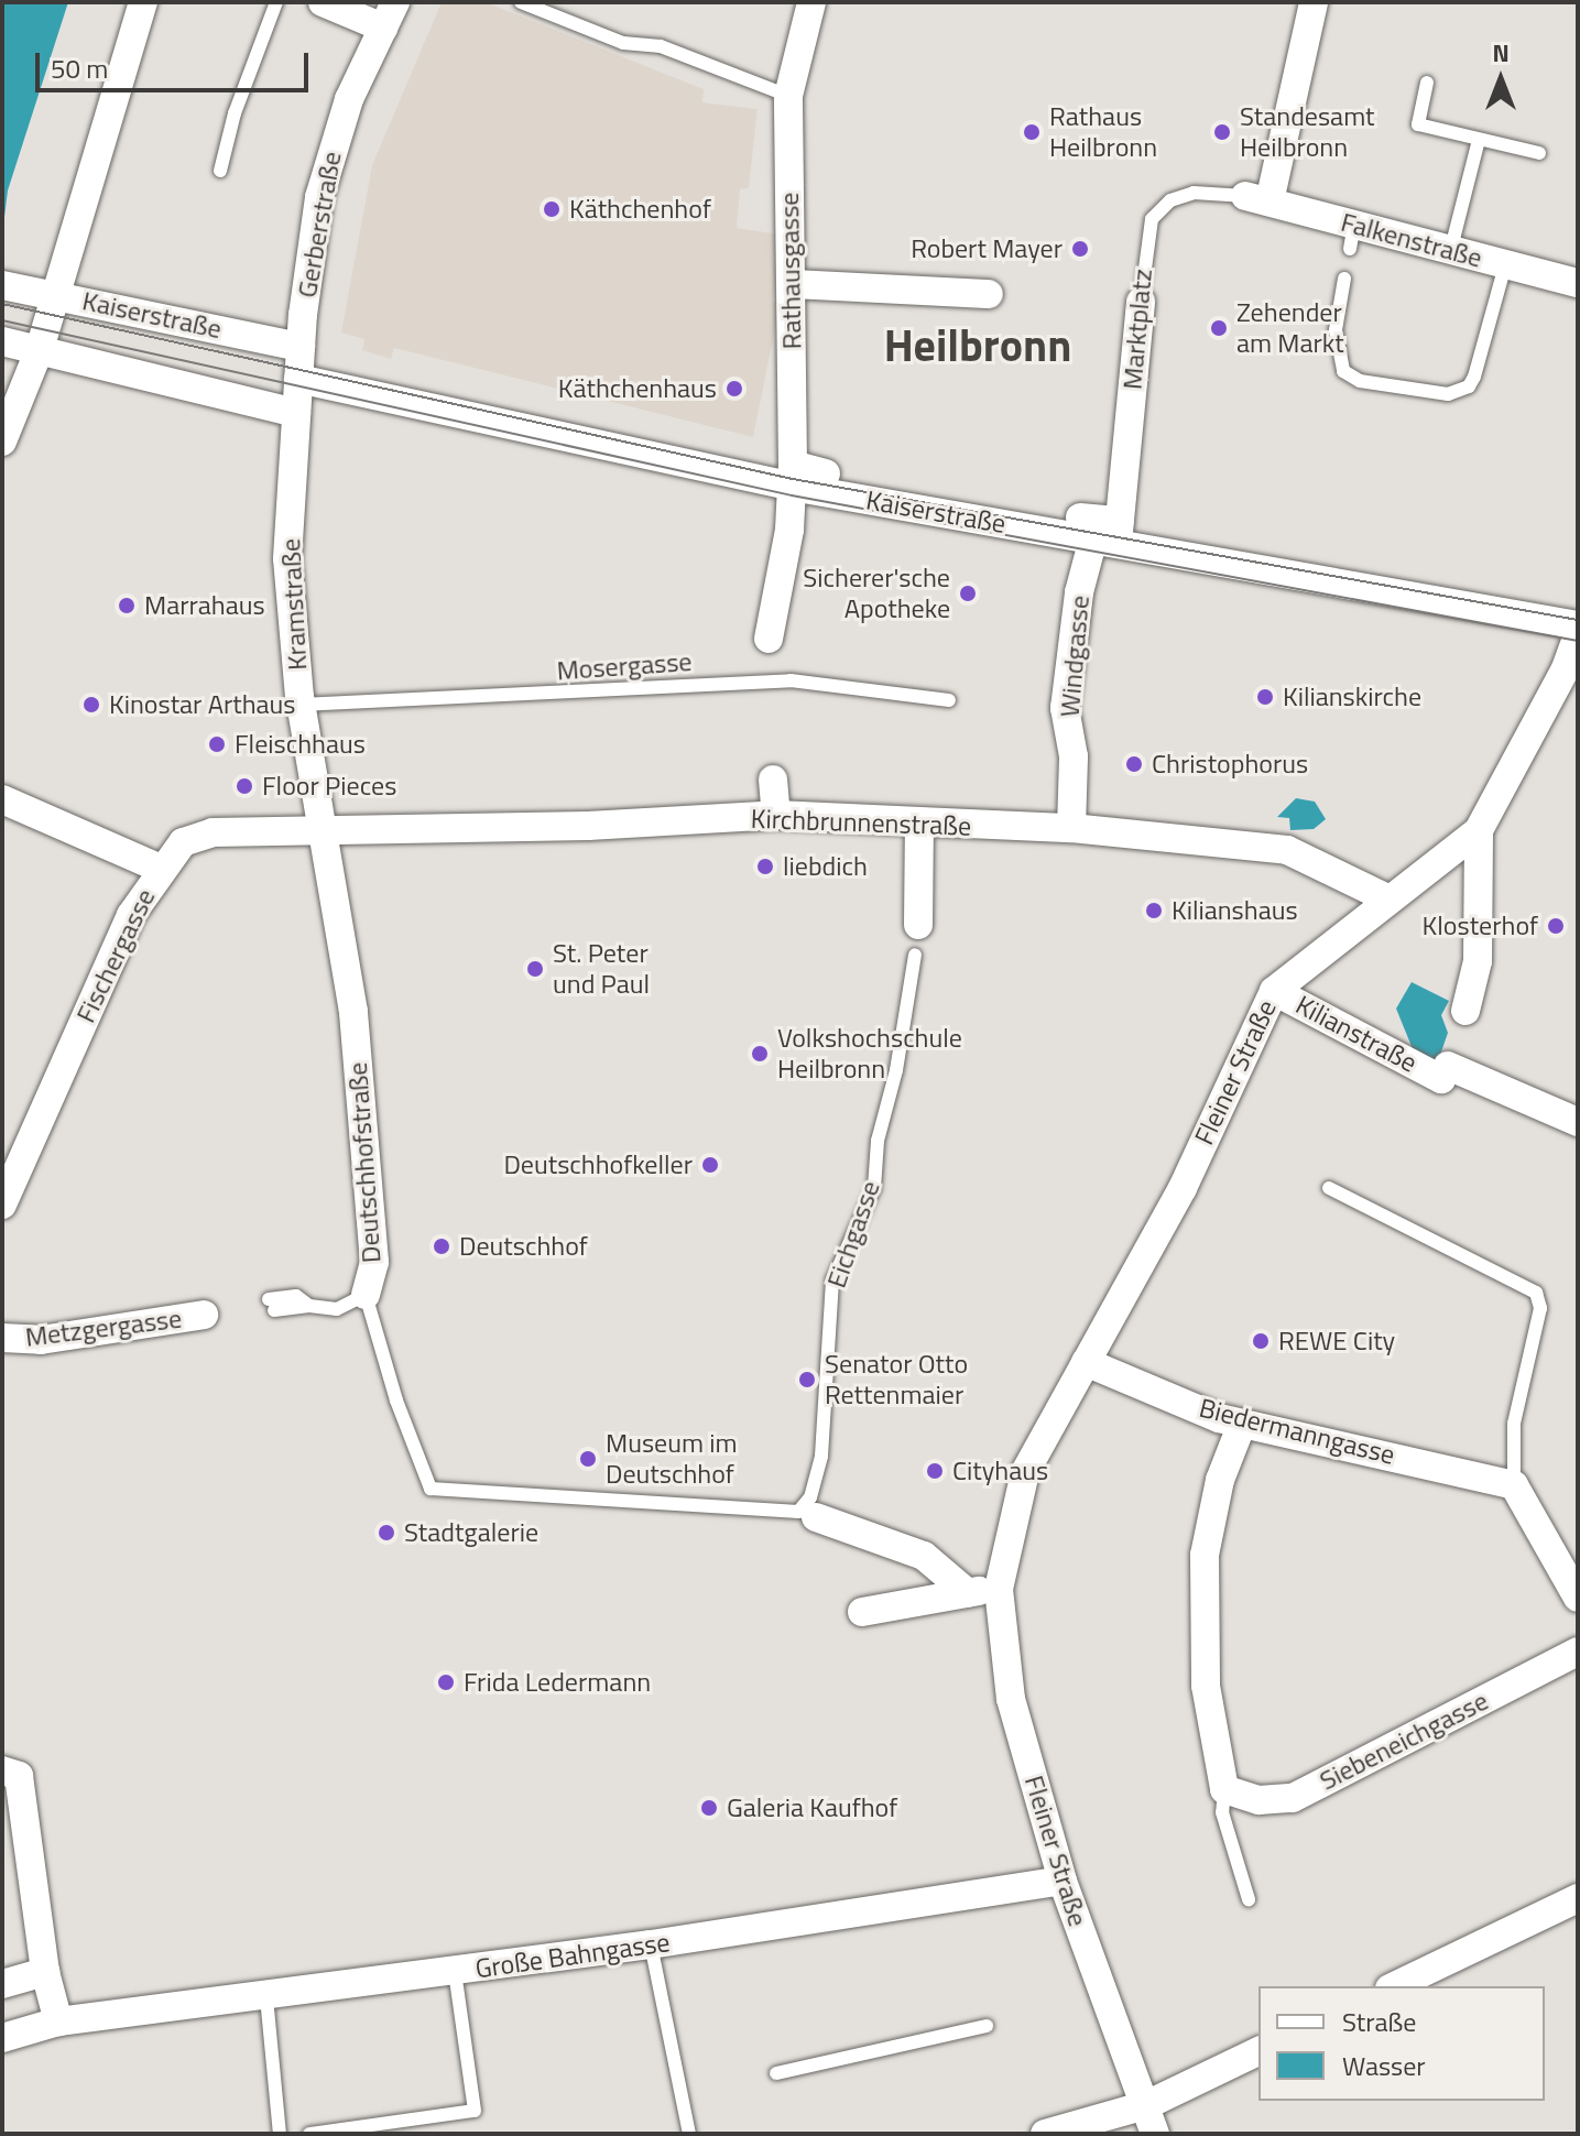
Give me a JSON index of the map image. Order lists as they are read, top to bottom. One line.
{"streets":{"street":["Gerberstraße","Falkenstraße","Rathausgasse","Kaiserstraße","Marktplatz","Kramstraße","Windgasse","Kirchbrunnenstraße","Fischergasse","Kilianstraße","Fleiner Straße","Deutschhofstraße","Metzgergasse","Biedermanngasse","Siebeneichgasse","Große Bahngasse"],"lane":["Mosergasse","Eichgasse"]},"crossings":[["Gerberstraße","Kaiserstraße"],["Gerberstraße","Kramstraße"],["Falkenstraße","Marktplatz"],["Rathausgasse","Kaiserstraße"],["Kaiserstraße","Marktplatz"],["Kaiserstraße","Kramstraße"],["Kaiserstraße","Windgasse"],["Marktplatz","Windgasse"],["Kramstraße","Mosergasse"],["Kramstraße","Kirchbrunnenstraße"],["Kramstraße","Fischergasse"],["Kramstraße","Deutschhofstraße"],["Windgasse","Kirchbrunnenstraße"],["Kirchbrunnenstraße","Fischergasse"],["Kirchbrunnenstraße","Fleiner Straße"],["Kirchbrunnenstraße","Deutschhofstraße"],["Fischergasse","Deutschhofstraße"],["Kilianstraße","Fleiner Straße"],["Fleiner Straße","Biedermanngasse"],["Fleiner Straße","Große Bahngasse"],["Deutschhofstraße","Eichgasse"]],"districts":["Heilbronn"],"places":["Rathaus Heilbronn","Standesamt Heilbronn","Käthchenhof","Robert Mayer","Zehender am Markt","Käthchenhaus","Sicherer'sche Apotheke","Marrahaus","Kilianskirche","Kinostar Arthaus","Fleischhaus","Christophorus","Floor Pieces","liebdich","Kilianshaus","Klosterhof","St. Peter und Paul","Volkshochschule Heilbronn","Deutschhofkeller","Deutschhof","REWE City","Senator Otto Rettenmaier","Museum im Deutschhof","Cityhaus","Stadtgalerie","Frida Ledermann","Galeria Kaufhof"],"legend":["Straße","Wasser"],"scale_bar":"50 m","north":"top"}
